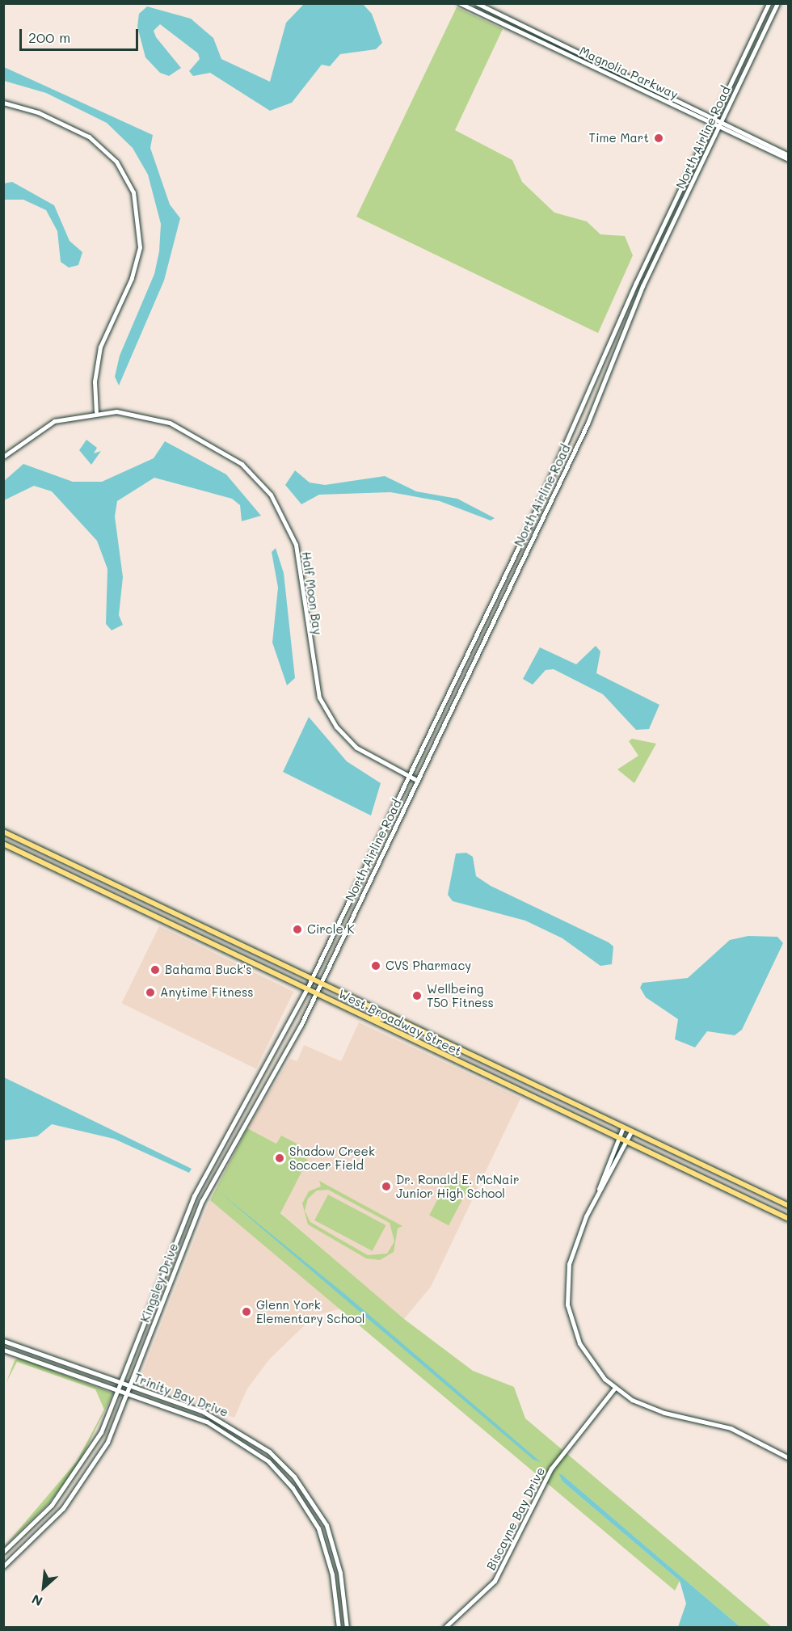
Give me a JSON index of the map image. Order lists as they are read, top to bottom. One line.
{"streets":{"main road":["Magnolia Parkway","North Airline Road","Half Moon Bay","West Broadway Street","Kingsley Drive","Trinity Bay Drive","Biscayne Bay Drive"]},"crossings":[["Magnolia Parkway","North Airline Road"],["North Airline Road","Half Moon Bay"],["North Airline Road","West Broadway Street"],["North Airline Road","Kingsley Drive"],["West Broadway Street","Kingsley Drive"],["Kingsley Drive","Trinity Bay Drive"]],"places":["Time Mart","Circle K","CVS Pharmacy","Bahama Buck's","Anytime Fitness","Wellbeing T50 Fitness","Shadow Creek Soccer Field","Dr. Ronald E. McNair Junior High School","Glenn York Elementary School"],"scale_bar":"200 m","north":"bottom left"}
